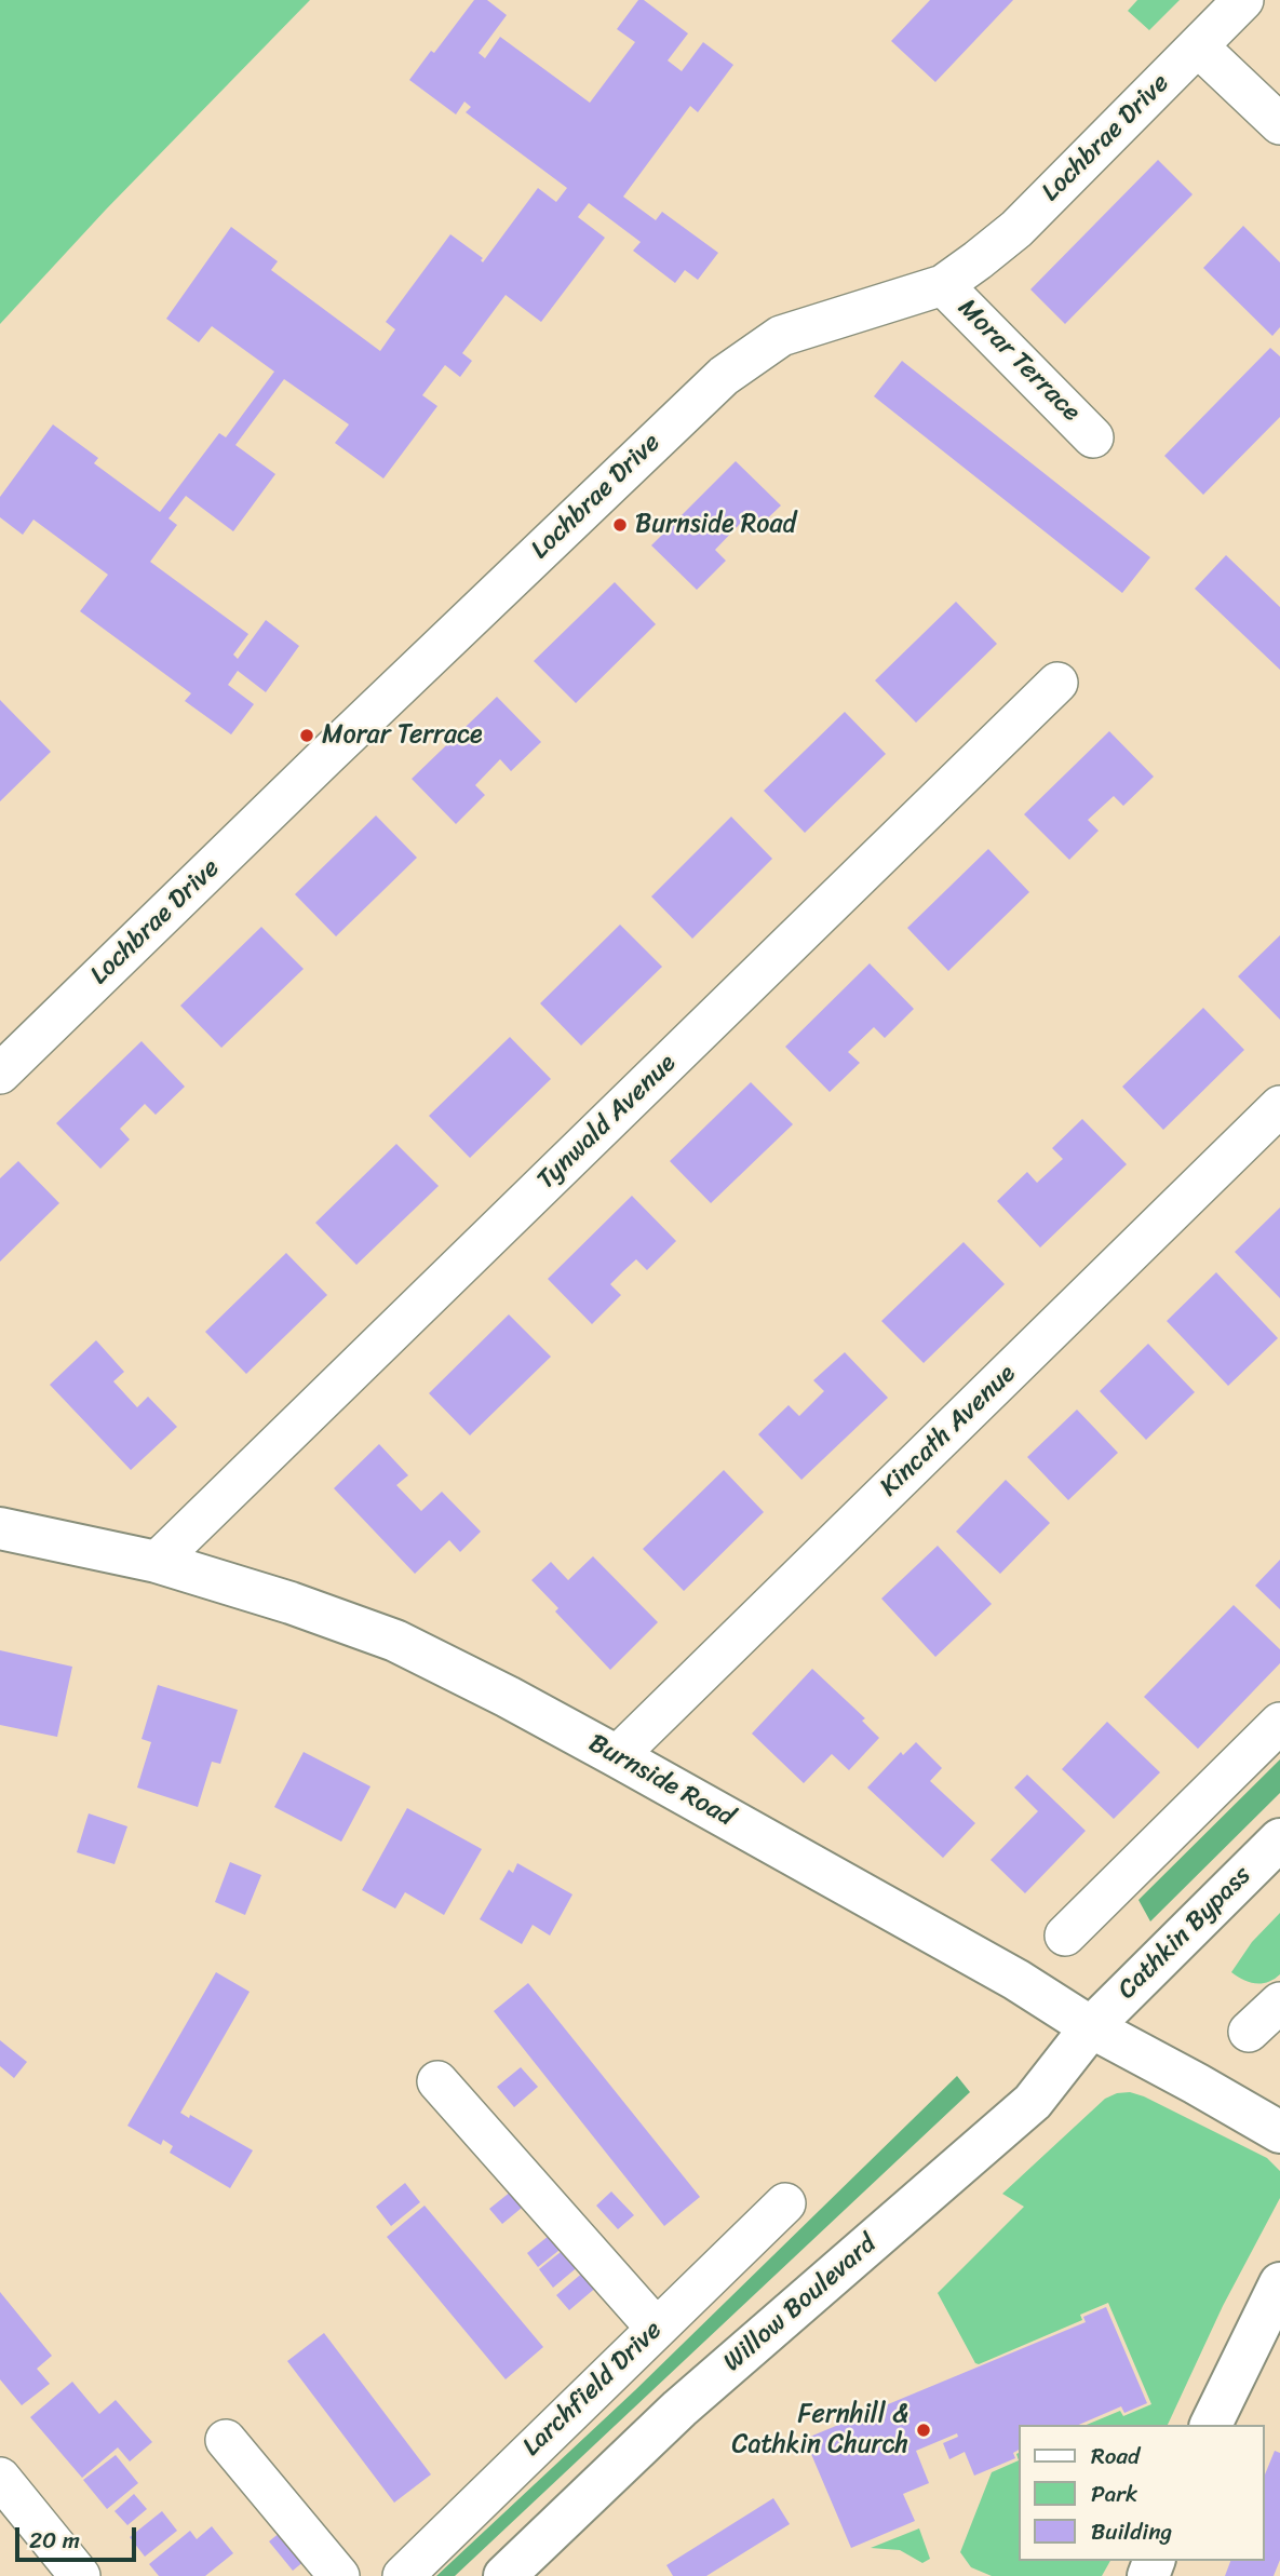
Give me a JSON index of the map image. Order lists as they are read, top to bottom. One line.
{"streets":{"street":["Lochbrae Drive","Morar Terrace","Tynwald Avenue","Kincath Avenue","Burnside Road","Cathkin Bypass","Willow Boulevard","Larchfield Drive"]},"crossings":[["Lochbrae Drive","Morar Terrace"],["Tynwald Avenue","Burnside Road"],["Kincath Avenue","Burnside Road"],["Burnside Road","Cathkin Bypass"],["Burnside Road","Willow Boulevard"],["Cathkin Bypass","Willow Boulevard"]],"places":["Burnside Road","Morar Terrace","Fernhill & Cathkin Church"],"legend":["Road","Park","Building"],"scale_bar":"20 m"}
